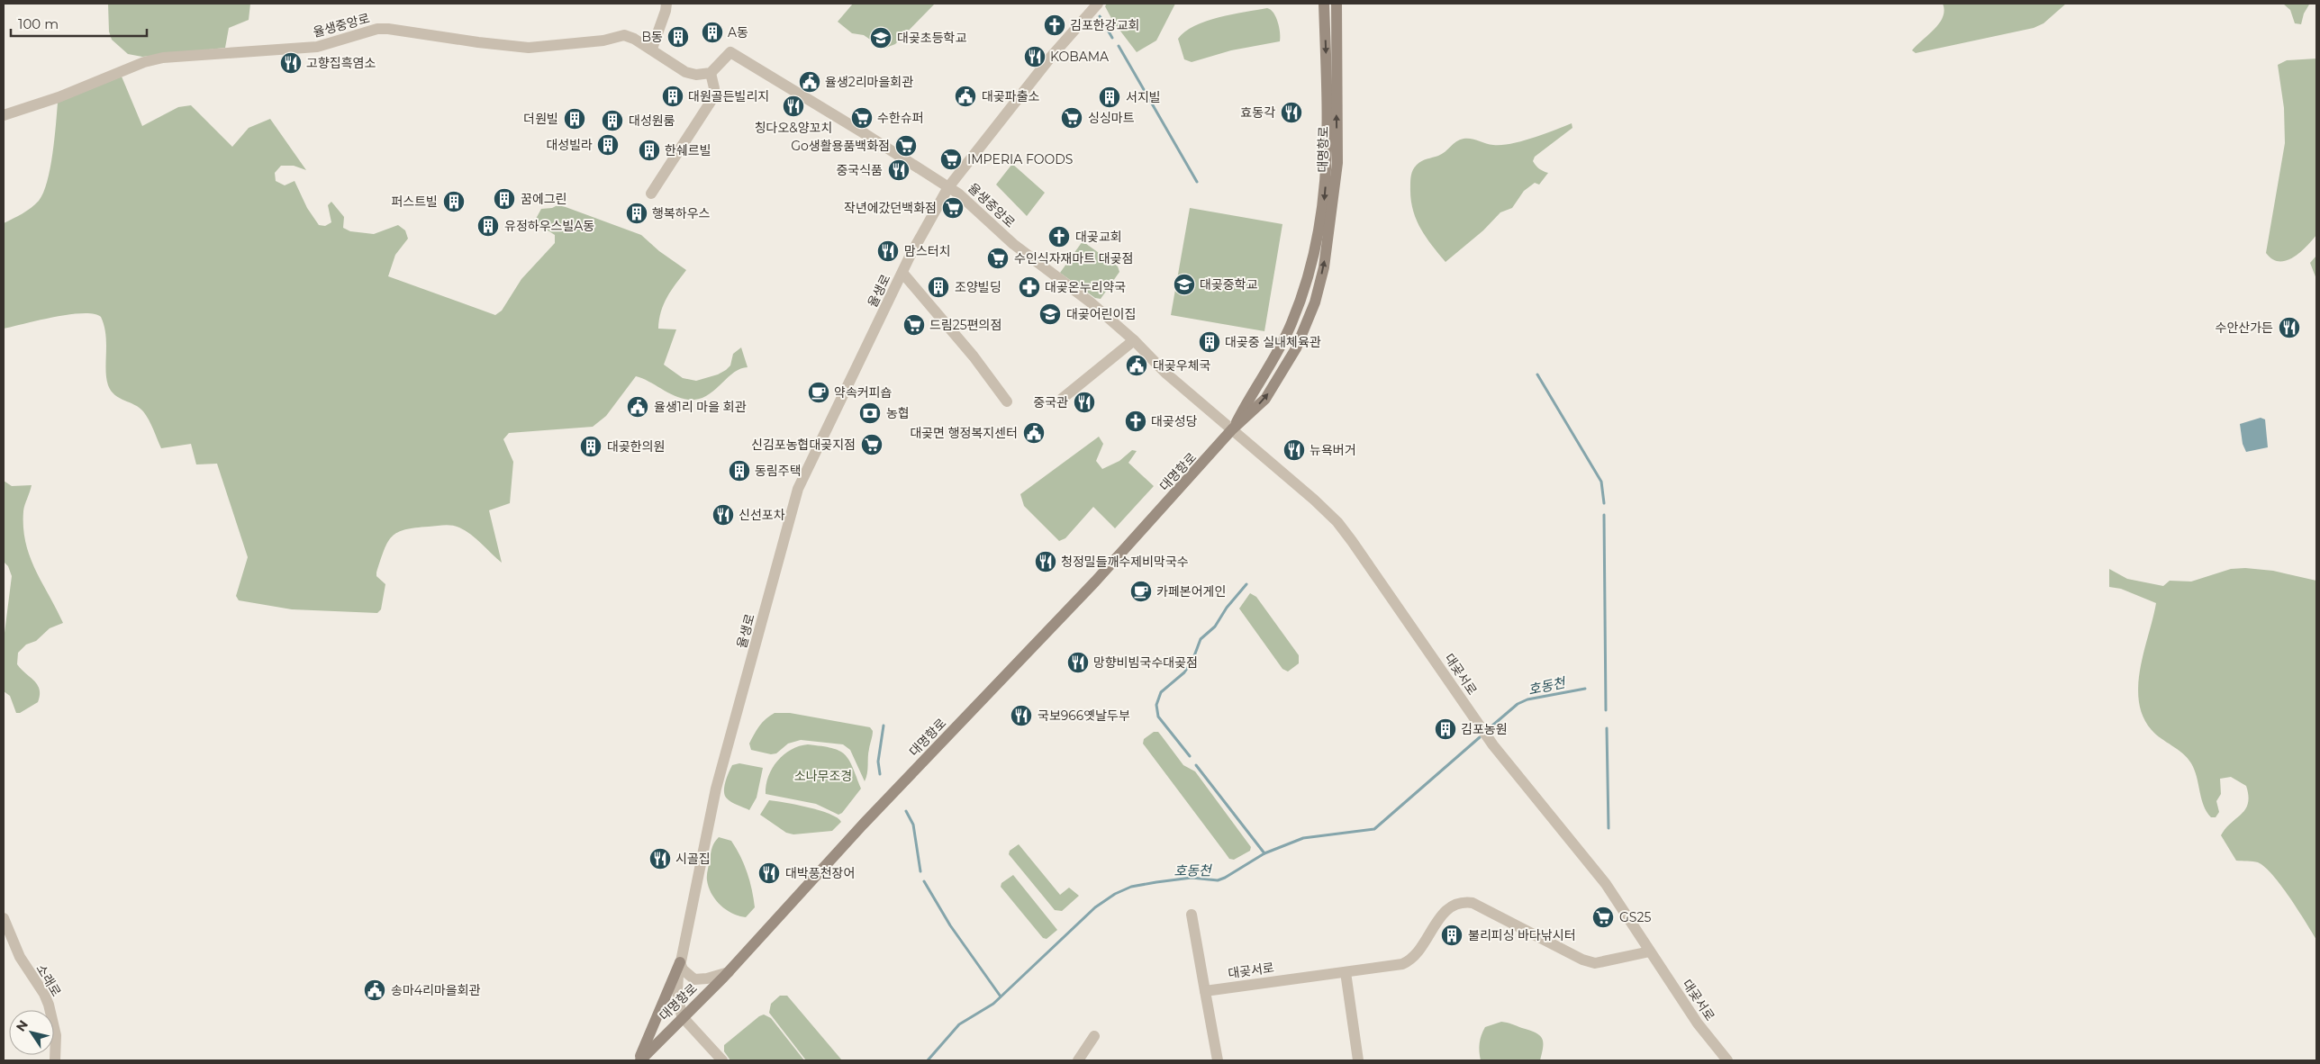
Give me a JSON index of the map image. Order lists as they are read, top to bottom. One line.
{"streets":{"main road":["대명항로"],"street":["율생중앙로","율생로","대곶서로","소래로"]},"crossings":[["율생중앙로","대명항로"],["율생중앙로","율생로"],["율생중앙로","대곶서로"],["대명항로","율생로"],["대명항로","대곶서로"]],"water":["호동천"],"parks":["소나무조경"],"places":{"church":["김포한강교회","대곶교회","대곶성당"],"building":["A동","B동","대원골든빌리지","서지빌","더원빌","대성원룸","대성빌라","한쉐르빌","꿈에그린","퍼스트빌","행복하우스","유정하우스빌A동","조양빌딩","대곶중 실내체육관","대곶한의원","동림주택","김포농원","불리피싱 바다낚시터"],"school or university":["대곶초등학교","대곶중학교","대곶어린이집"],"restaurant":["KOBAMA","고향집흑염소","칭다오&양꼬치","효동각","중국식품","맘스터치","수안산가든","중국관","뉴욕버거","신선포차","청정밀들깨수제비막국수","망향비빔국수대곶점","국보966옛날두부","시골집","대박풍천장어"],"public building":["율생2리마을회관","대곶파출소","대곶우체국","율생1리 마을 회관","대곶면 행정복지센터","송마4리마을회관"],"supermarket":["수한슈퍼","싱싱마트","Go생활용품백화점","IMPERIA FOODS","작년에갔던백화점","수인식자재마트 대곶점","드림25편의점","신김포농협대곶지점","GS25"],"pharmacy":["대곶온누리약국"],"cafe":["약속커피숍","카페본어게인"],"bank":["농협"]},"scale_bar":"100 m","north":"top left"}
